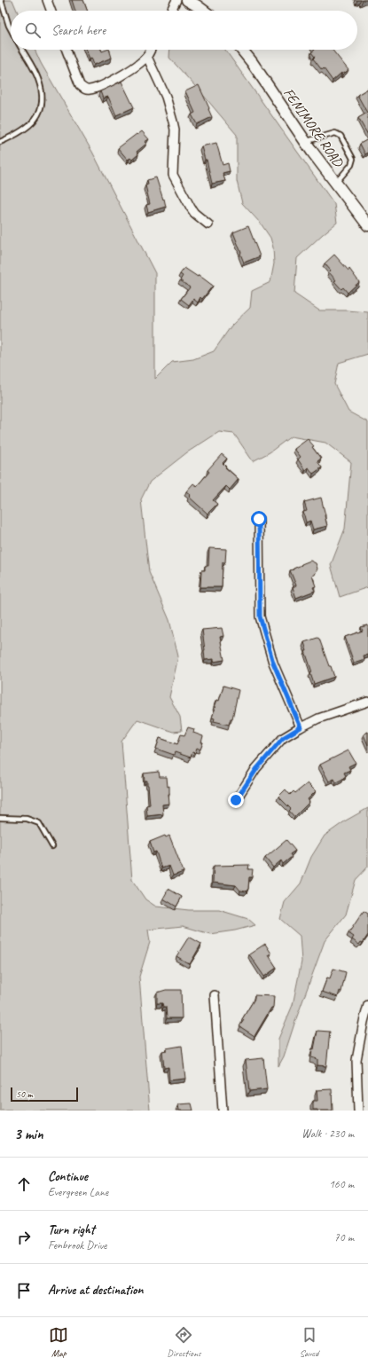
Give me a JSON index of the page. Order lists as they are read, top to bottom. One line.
{"streets":{"street":["FENIMORE ROAD"]},"scale_bar":"50 m","page":{"search":"Search here","scale":"50 m","heading":["3 min","Walk · 230 m"],"list":[["Continue","Evergreen Lane","160 m"],["Turn right","Fenbrook Drive","70 m"],"Arrive at destination"],"nav":["Map","Directions","Saved"]}}
